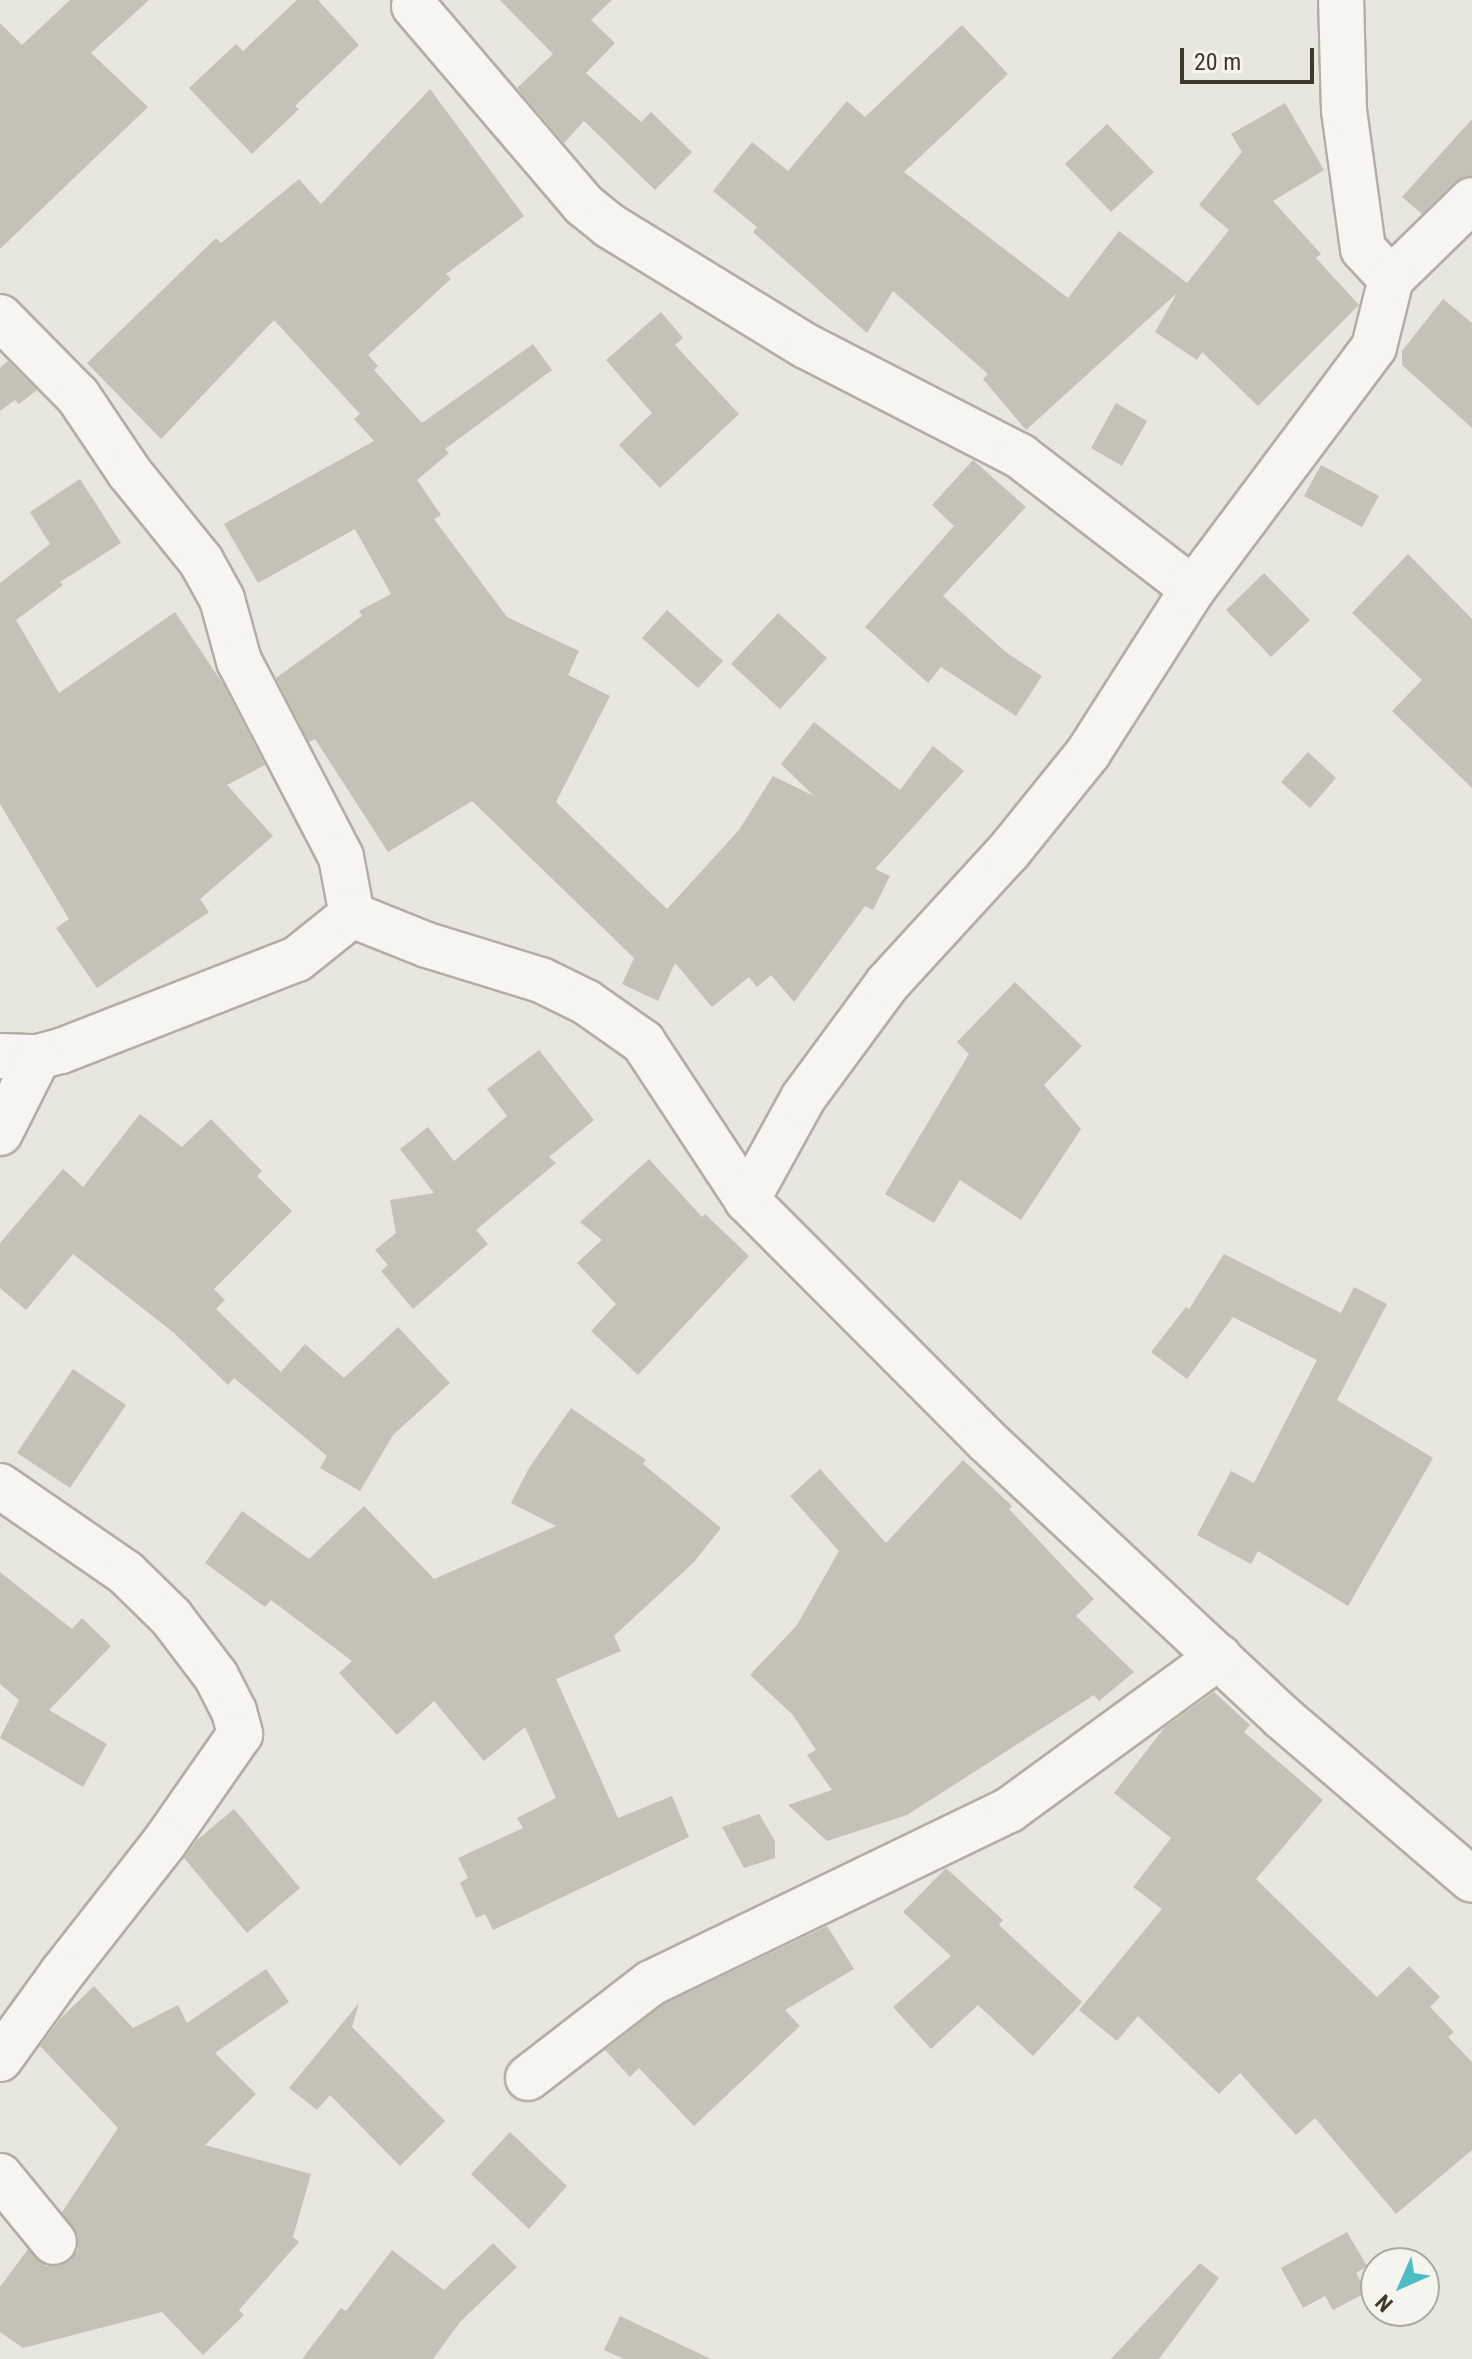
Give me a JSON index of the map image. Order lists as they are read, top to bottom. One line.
{"scale_bar":"20 m","north":"bottom left"}
